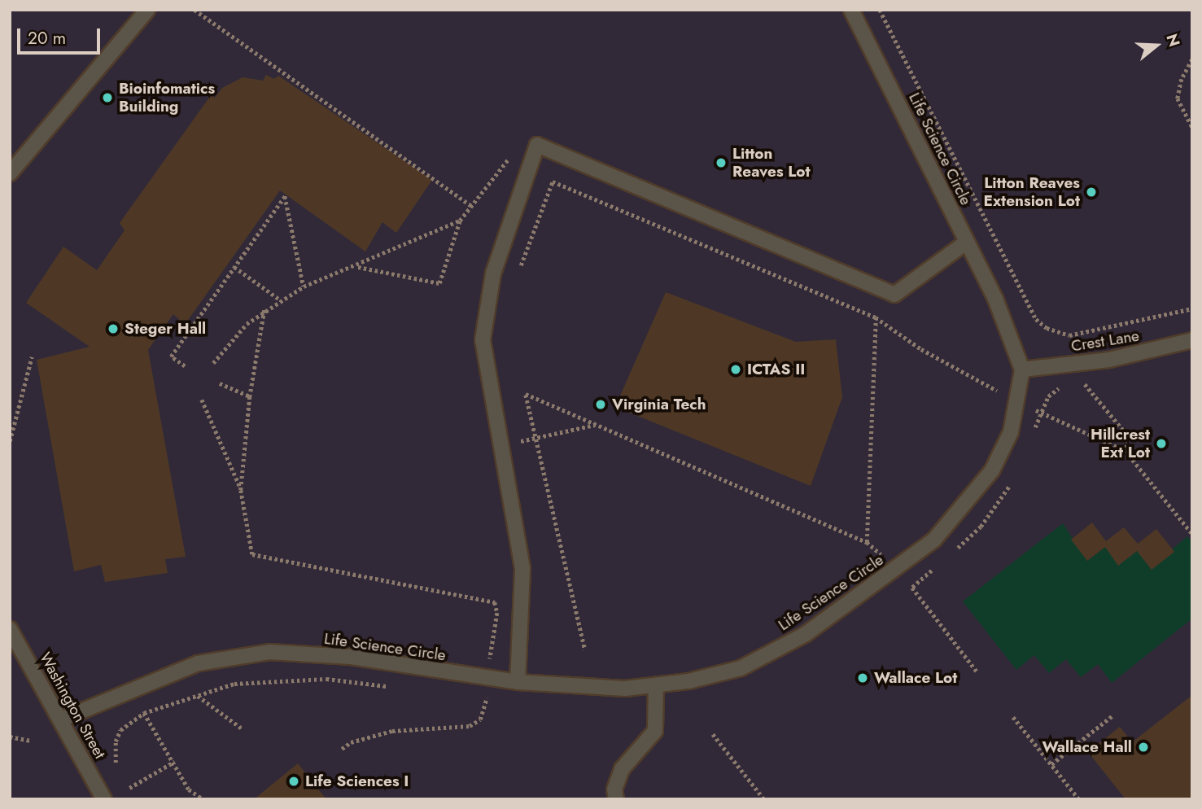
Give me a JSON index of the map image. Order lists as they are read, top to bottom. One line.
{"streets":{"street":["Life Science Circle","Crest Lane","Washington Street"]},"crossings":[["Life Science Circle","Crest Lane"],["Life Science Circle","Washington Street"]],"places":["Bioinfomatics Building","Litton Reaves Lot","Litton Reaves Extension Lot","Steger Hall","ICTAS II","Virginia Tech","Hillcrest Ext Lot","Wallace Lot","Wallace Hall","Life Sciences I"],"scale_bar":"20 m","north":"right"}
